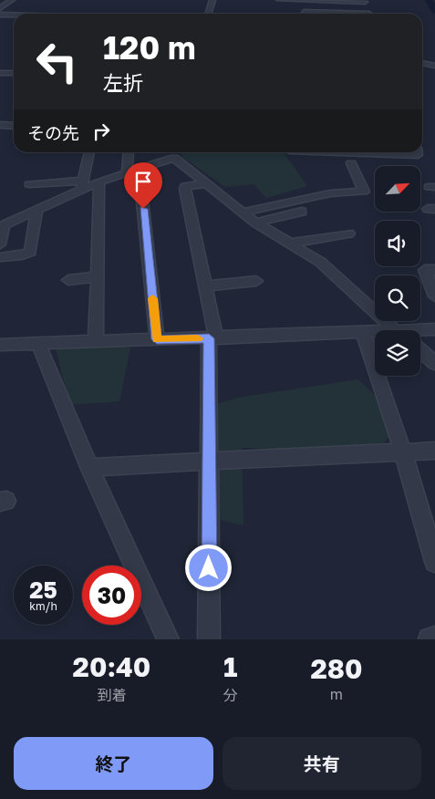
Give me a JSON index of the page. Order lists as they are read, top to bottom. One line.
{"north":"top right","page":{"turn":["120 m","左折"],"then":"その先","speed":"25 km/h","limit":"30","eta":["20:40","到着","1","分","280","m"],"buttons":["終了","共有"]}}
